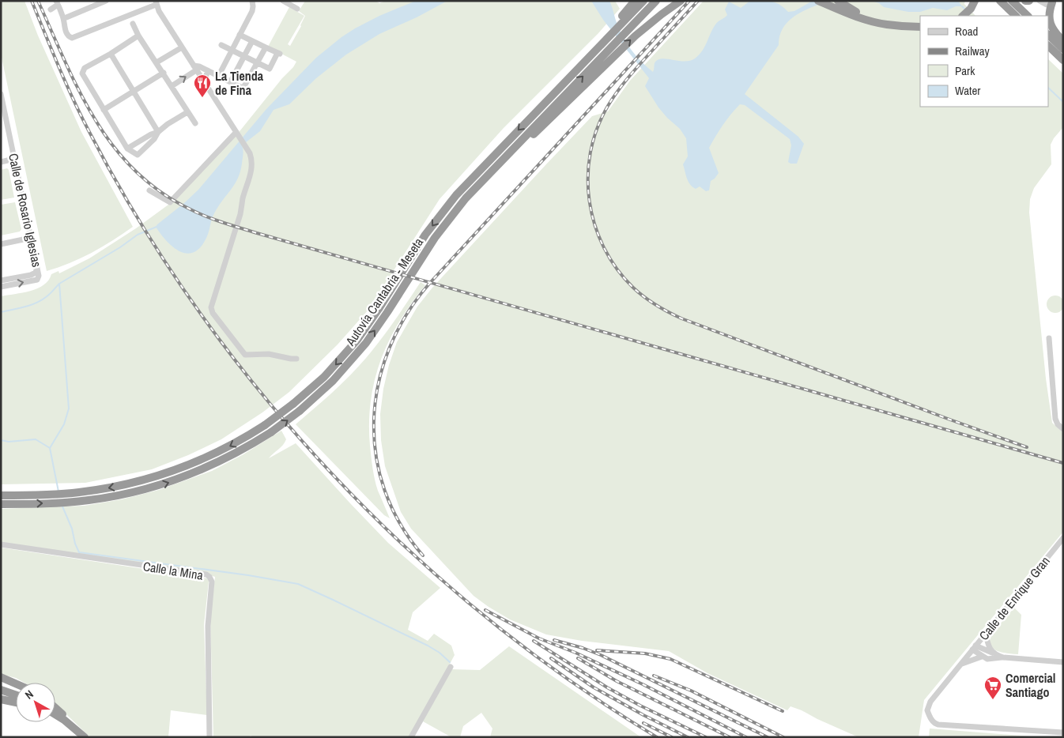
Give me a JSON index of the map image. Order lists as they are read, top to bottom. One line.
{"streets":{"highway":["Autovía Cantabria - Meseta"],"street":["Calle de Rosario Iglesias","Calle la Mina","Calle de Enrique Gran"]},"places":{"restaurant":["La Tienda de Fina"],"supermarket":["Comercial Santiago"]},"legend":["Road","Railway","Park","Water"],"north":"top left"}
